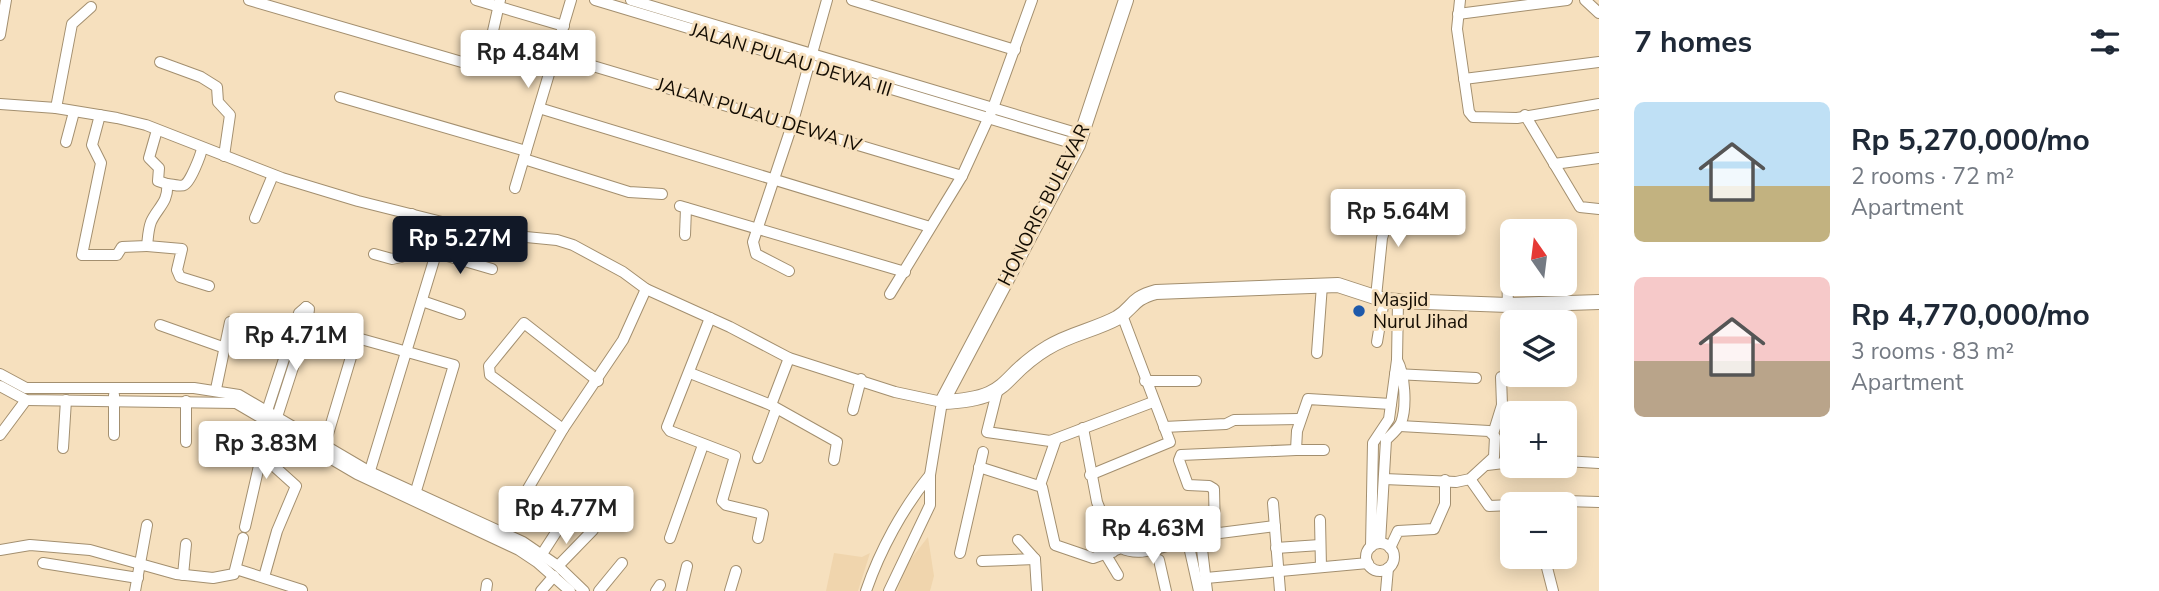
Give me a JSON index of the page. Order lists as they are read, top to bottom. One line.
{"streets":{"street":["JALAN PULAU DEWA III","JALAN PULAU DEWA IV","HONORIS BULEVAR"]},"crossings":[["JALAN PULAU DEWA III","HONORIS BULEVAR"]],"places":["Masjid Nurul Jihad"],"north":"top","page":{"heading":"7 homes","price":["Rp 4.84M","Rp 5.64M","Rp 5.27M","Rp 4.71M","Rp 3.83M","Rp 4.77M","Rp 4.63M"],"list":[{"name":"Rp 5,270,000/mo","note":"2 rooms · 72 m² · Apartment"},{"name":"Rp 4,770,000/mo","note":"3 rooms · 83 m² · Apartment"}],"map_buttons":["+","−"]}}
